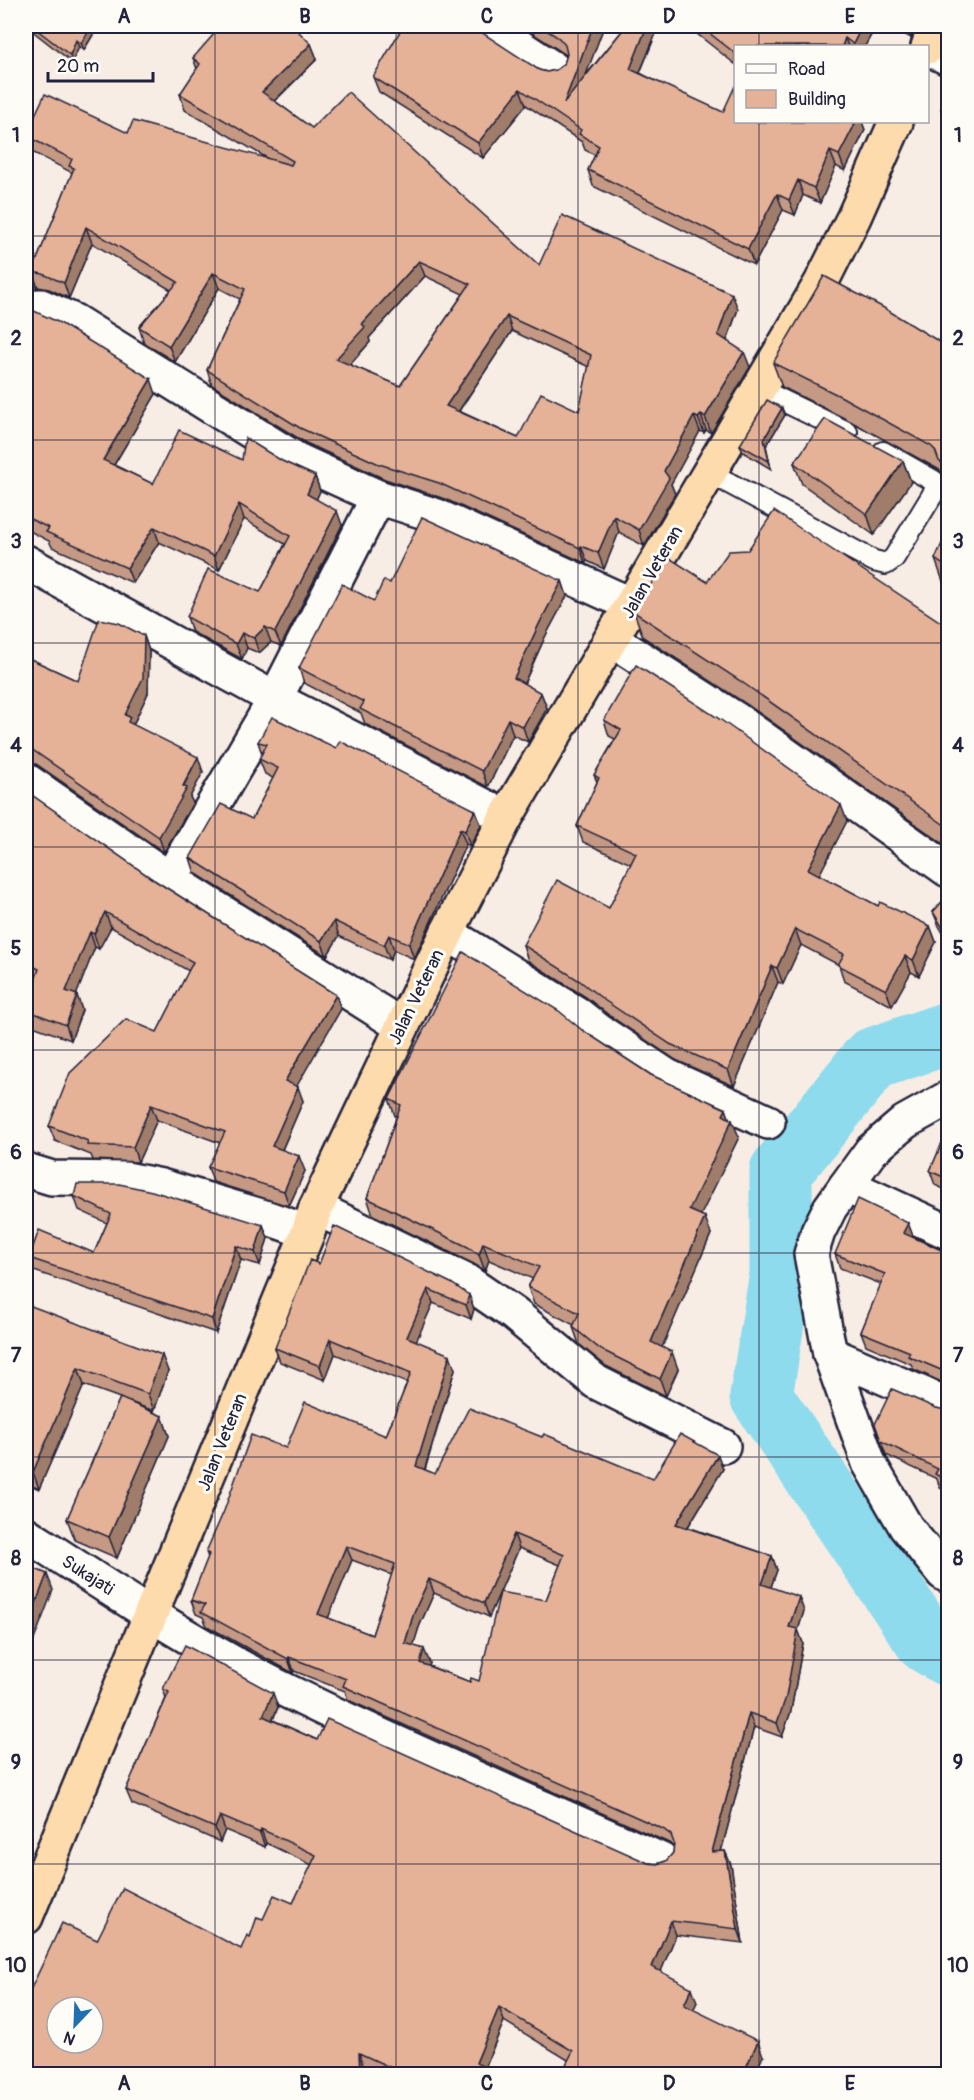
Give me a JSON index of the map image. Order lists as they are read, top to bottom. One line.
{"streets":{"highway":["Jalan Veteran"],"street":["Sukajati"]},"crossings":[["Jalan Veteran","Sukajati"]],"legend":["Road","Building"],"scale_bar":"20 m","north":"bottom left","grid":{"columns":["A","B","C","D","E"],"rows":["1","2","3","4","5","6","7","8","9","10"]}}
